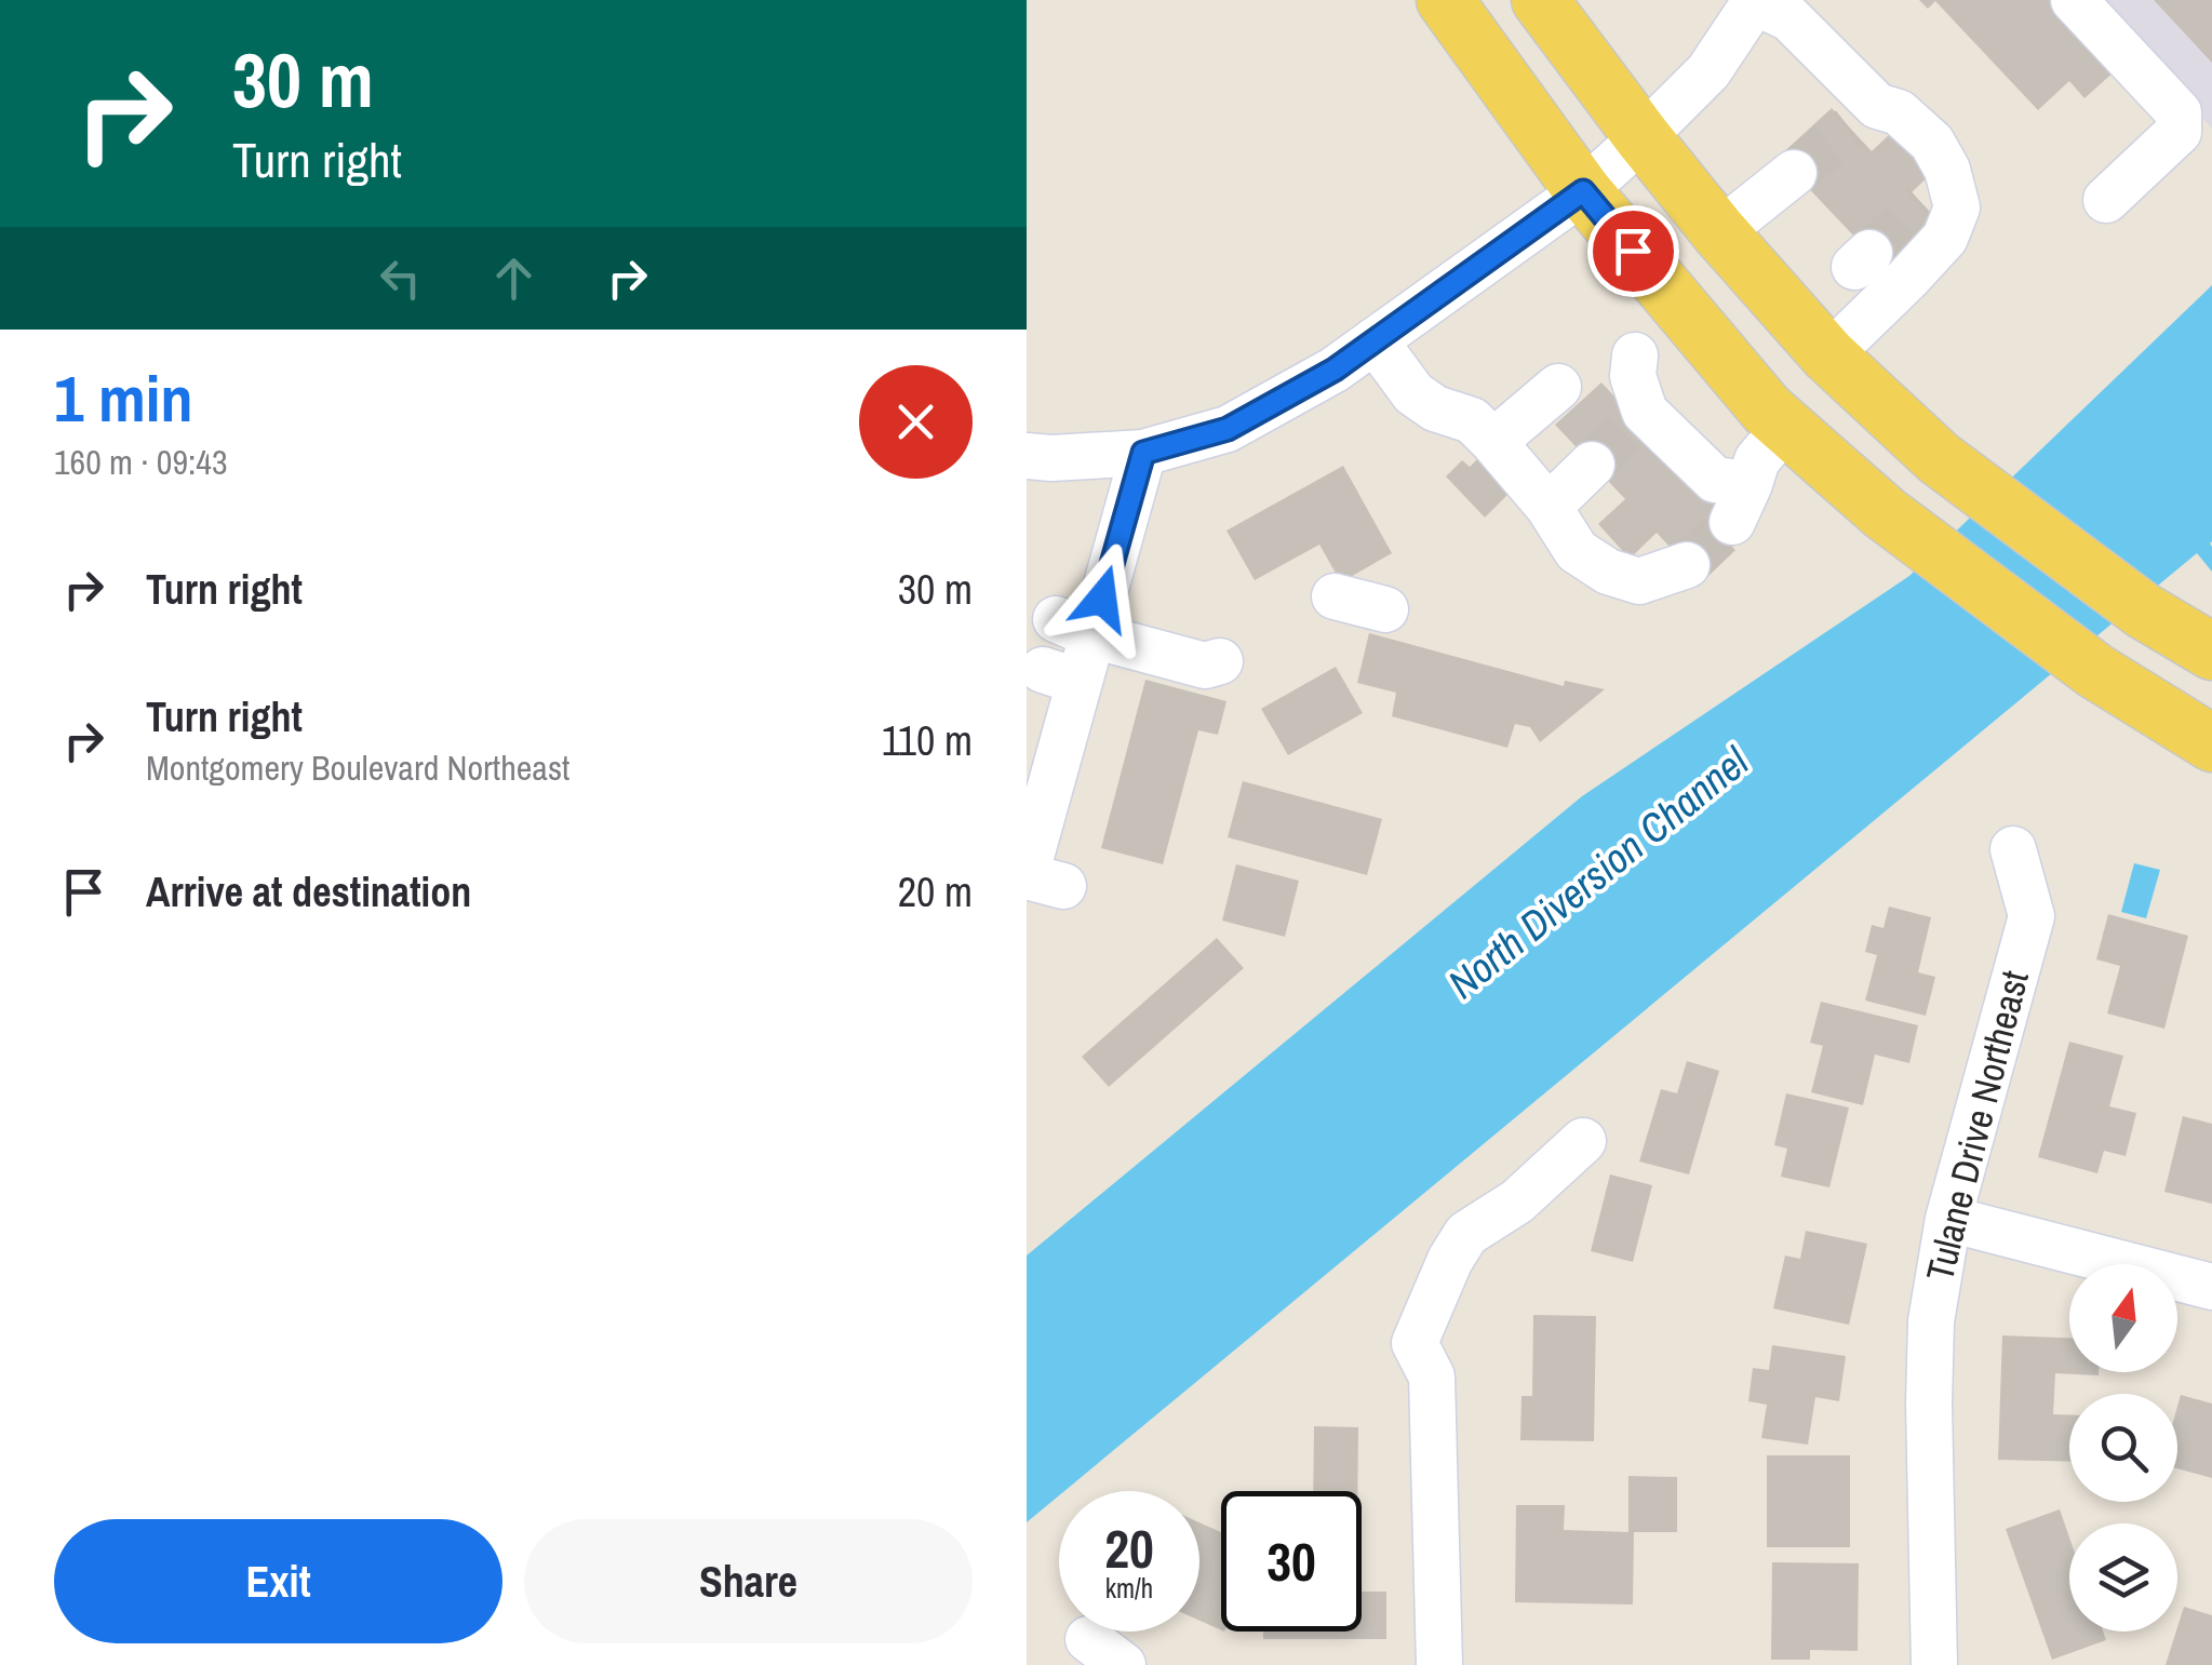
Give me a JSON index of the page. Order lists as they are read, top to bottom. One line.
{"streets":{"street":["Tulane Drive Northeast"]},"water":["North Diversion Channel"],"north":"top","page":{"turn":["30 m","Turn right"],"heading":["1 min","160 m · 09:43"],"list":[{"name":"Turn right","value":"30 m"},{"name":"Turn right","note":"Montgomery Boulevard Northeast","value":"110 m"},{"name":"Arrive at destination","value":"20 m"}],"speed":"20 km/h","limit":"30","buttons":["Exit","Share"]}}
